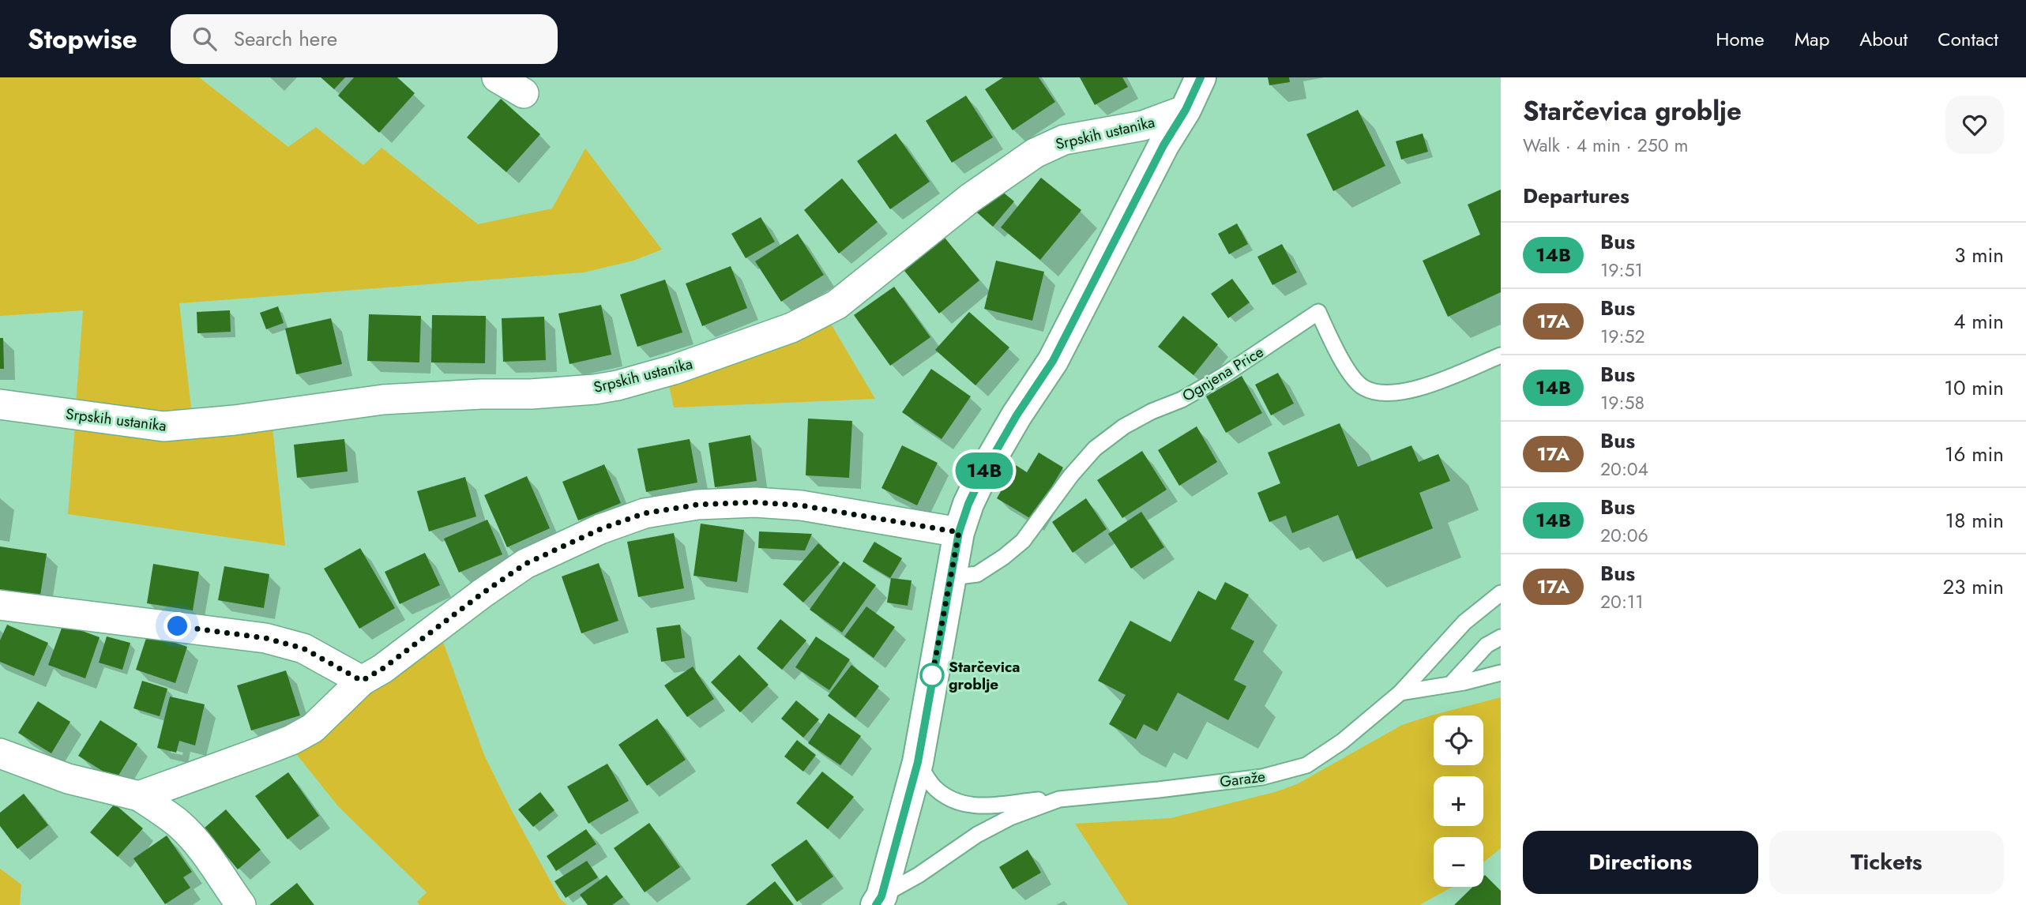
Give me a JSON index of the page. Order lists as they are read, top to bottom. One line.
{"streets":{"street":["Srpskih ustanika"],"lane":["Ognjena Price","Garaže"]},"crossings":[["Srpskih ustanika","Ognjena Price"],["Srpskih ustanika","Garaže"]],"places":["Starčevica groblje"],"lines":["bus line 14B"],"page":{"header":"Stopwise","search":"Search here","nav":["Home","Map","About","Contact"],"on_map":"14B","heading":[["Starčevica groblje","Walk · 4 min · 250 m"],"Departures"],"list":[{"mark":"14B","name":"Bus","note":"19:51","value":"3 min"},{"mark":"17A","name":"Bus","note":"19:52","value":"4 min"},{"mark":"14B","name":"Bus","note":"19:58","value":"10 min"},{"mark":"17A","name":"Bus","note":"20:04","value":"16 min"},{"mark":"14B","name":"Bus","note":"20:06","value":"18 min"},{"mark":"17A","name":"Bus","note":"20:11","value":"23 min"}],"map_buttons":["+","−"],"buttons":["Directions","Tickets"]}}
